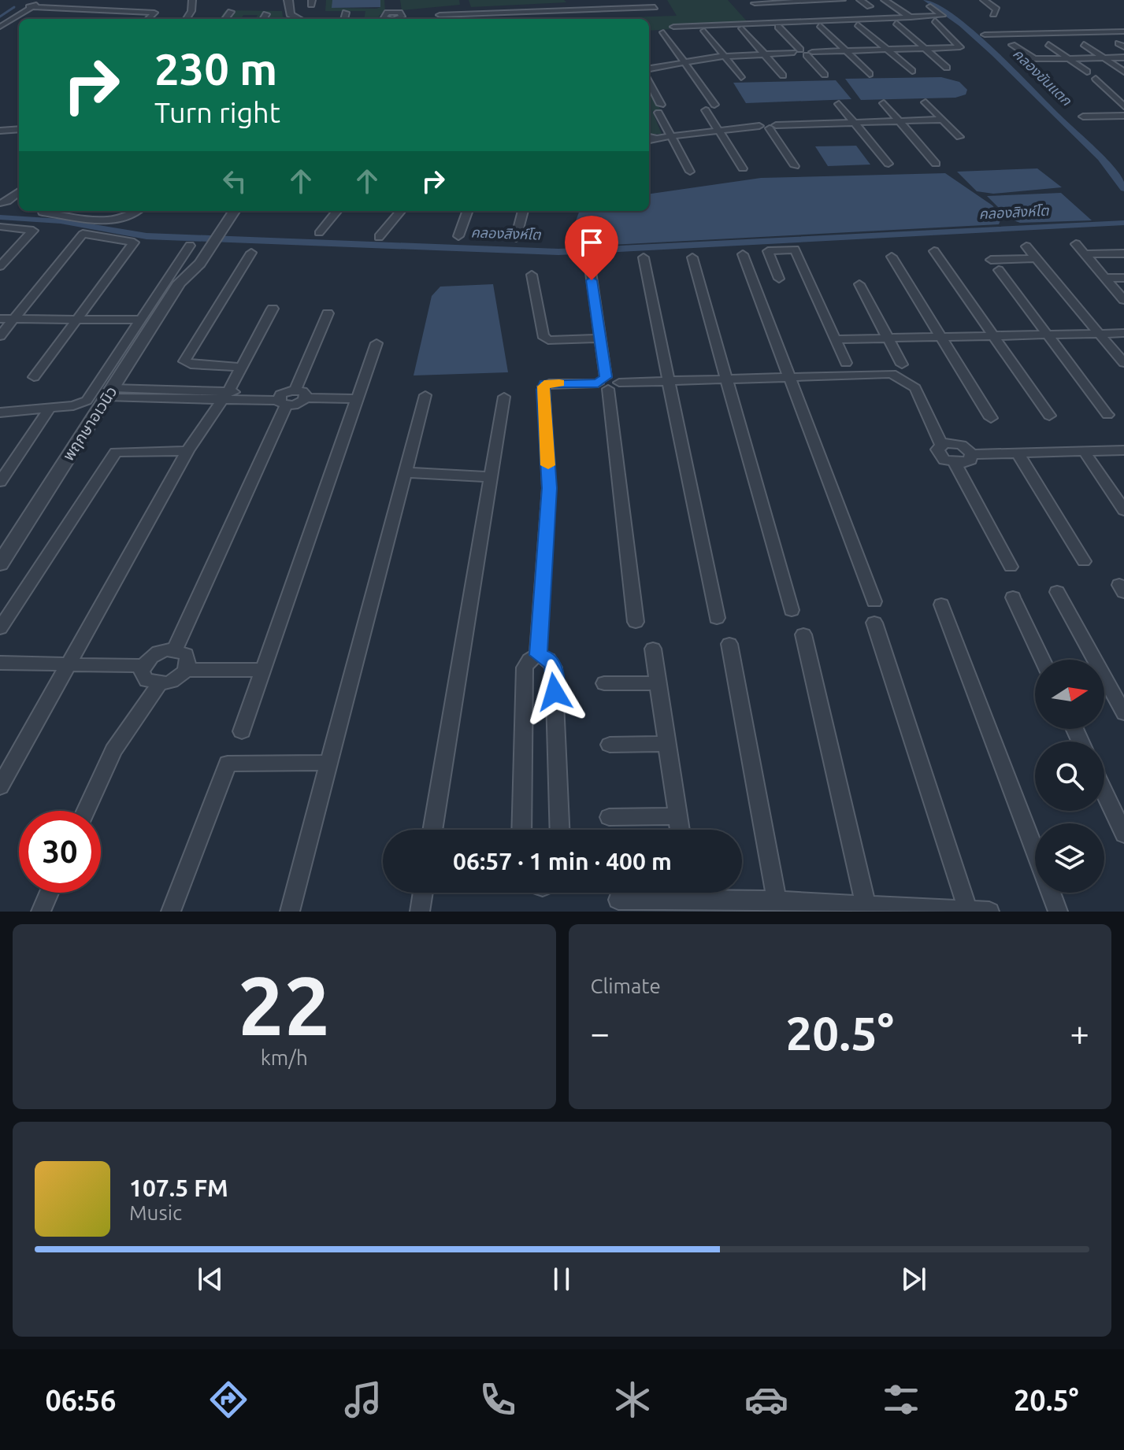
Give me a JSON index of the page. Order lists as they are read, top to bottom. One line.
{"streets":{"street":["พฤกษาอเวนิว"]},"water":["คลองขันแตก","คลองสิงห์โต"],"north":"right","page":{"turn":["230 m","Turn right"],"limit":"30","trip":"06:57 · 1 min · 400 m","tile":[["22","km/h"],"Climate"],"heat":["−","20.5°","+"],"song":["107.5 FM","Music"],"tabs":["06:56","20.5°"]}}
